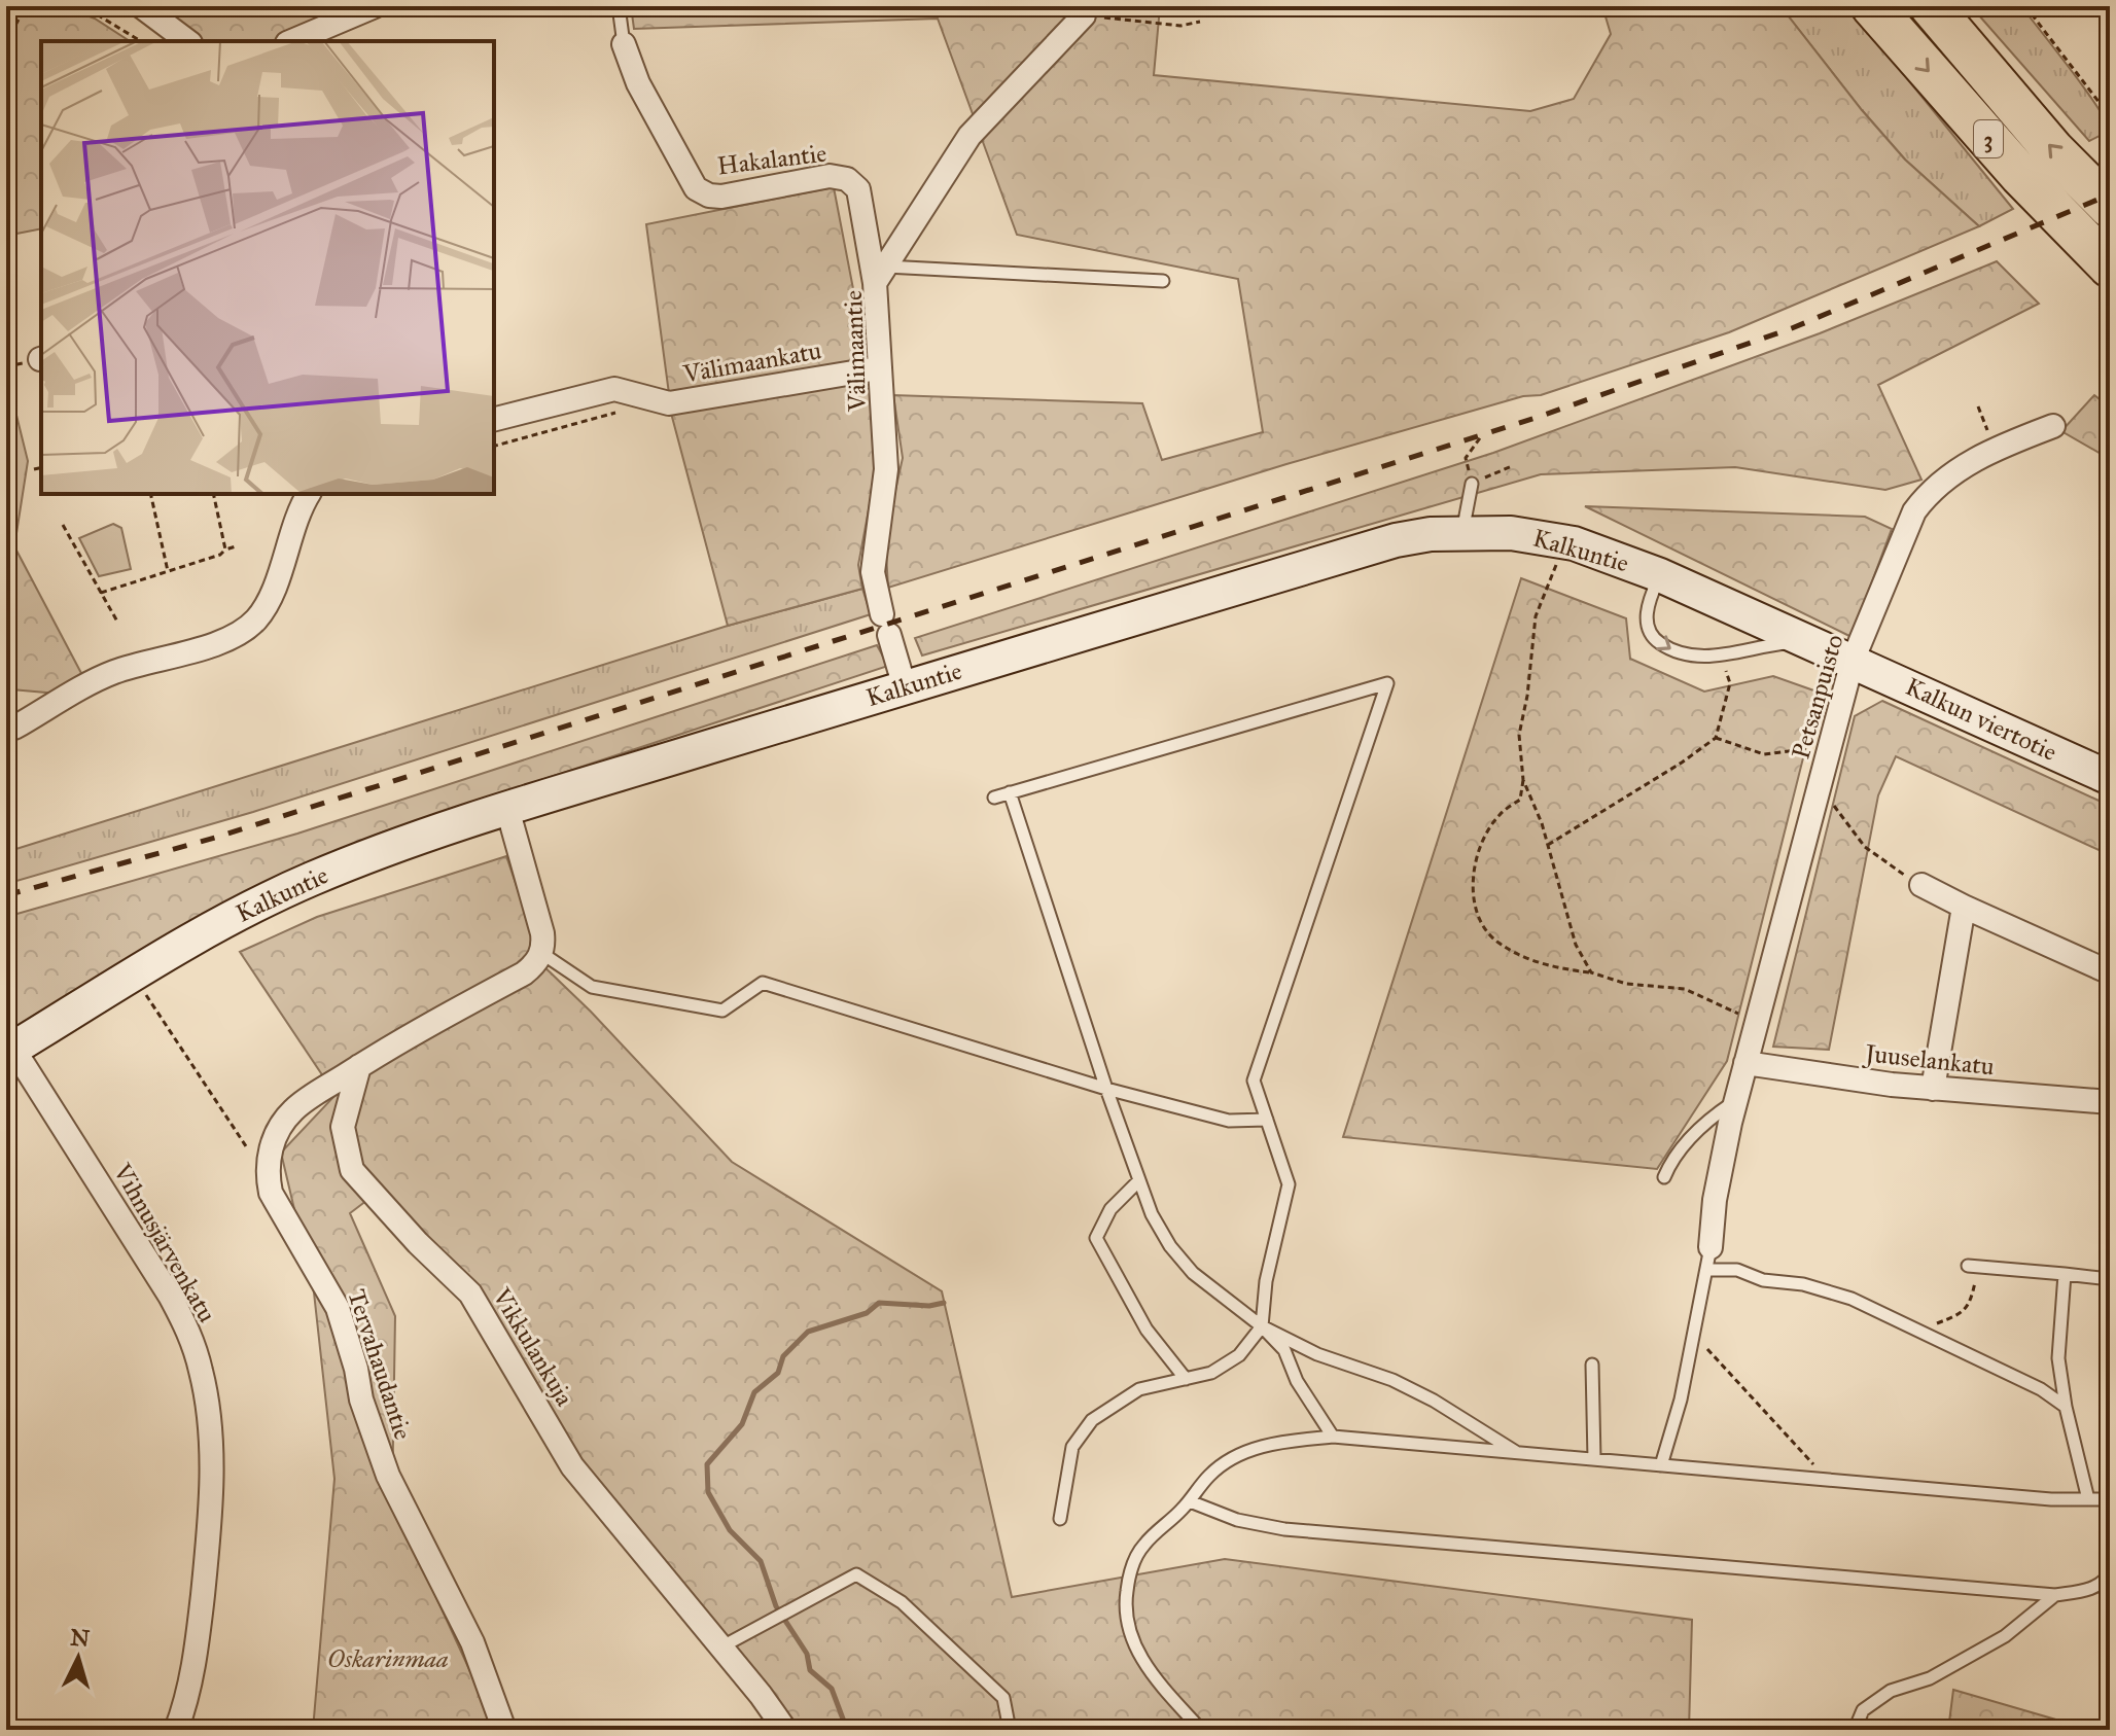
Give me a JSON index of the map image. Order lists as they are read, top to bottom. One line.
{"streets":{"highway":["3"],"street":["Hakalantie","Välimaantie","Välimaankatu","Kalkuntie","Petsanpuisto","Kalkun viertotie","Juuselankatu","Vihnusjärvenkatu","Vikkulankuja","Tervahaudantie"]},"crossings":[["Hakalantie","Välimaantie"],["Välimaantie","Välimaankatu"],["Välimaantie","Kalkuntie"],["Kalkuntie","Petsanpuisto"],["Kalkuntie","Kalkun viertotie"],["Kalkuntie","Vihnusjärvenkatu"],["Petsanpuisto","Kalkun viertotie"],["Petsanpuisto","Juuselankatu"]],"parks":["Oskarinmaa"],"north":"top"}
